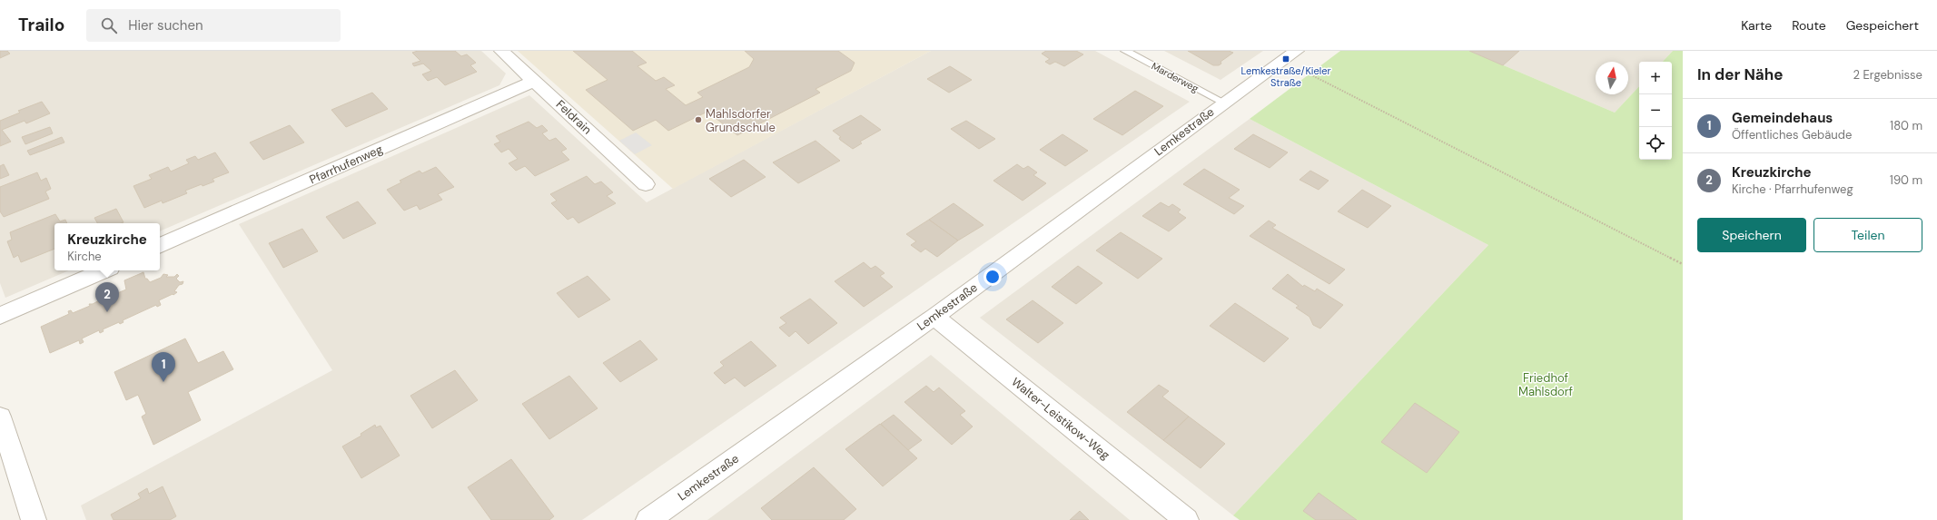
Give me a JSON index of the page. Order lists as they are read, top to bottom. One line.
{"streets":{"street":["Feldrain","Lemkestraße","Pfarrhufenweg","Walter-Leistikow-Weg"],"lane":["Marderweg"]},"crossings":[["Marderweg","Lemkestraße"],["Feldrain","Pfarrhufenweg"],["Lemkestraße","Walter-Leistikow-Weg"]],"parks":["Friedhof Mahlsdorf"],"places":{"transit":["Lemkestraße/Kieler Straße"],"other":["Mahlsdorfer Grundschule"]},"north":"top","page":{"header":"Trailo","search":"Hier suchen","nav":["Karte","Route","Gespeichert"],"heading":["In der Nähe","2 Ergebnisse"],"map_buttons":["+","−"],"list":[{"mark":"1","name":"Gemeindehaus","note":"Öffentliches Gebäude","value":"180 m"},{"mark":"2","name":"Kreuzkirche","note":"Kirche · Pfarrhufenweg","value":"190 m"}],"buttons":["Speichern","Teilen"],"popup":["Kreuzkirche","Kirche"],"pins":["2","1"]}}
